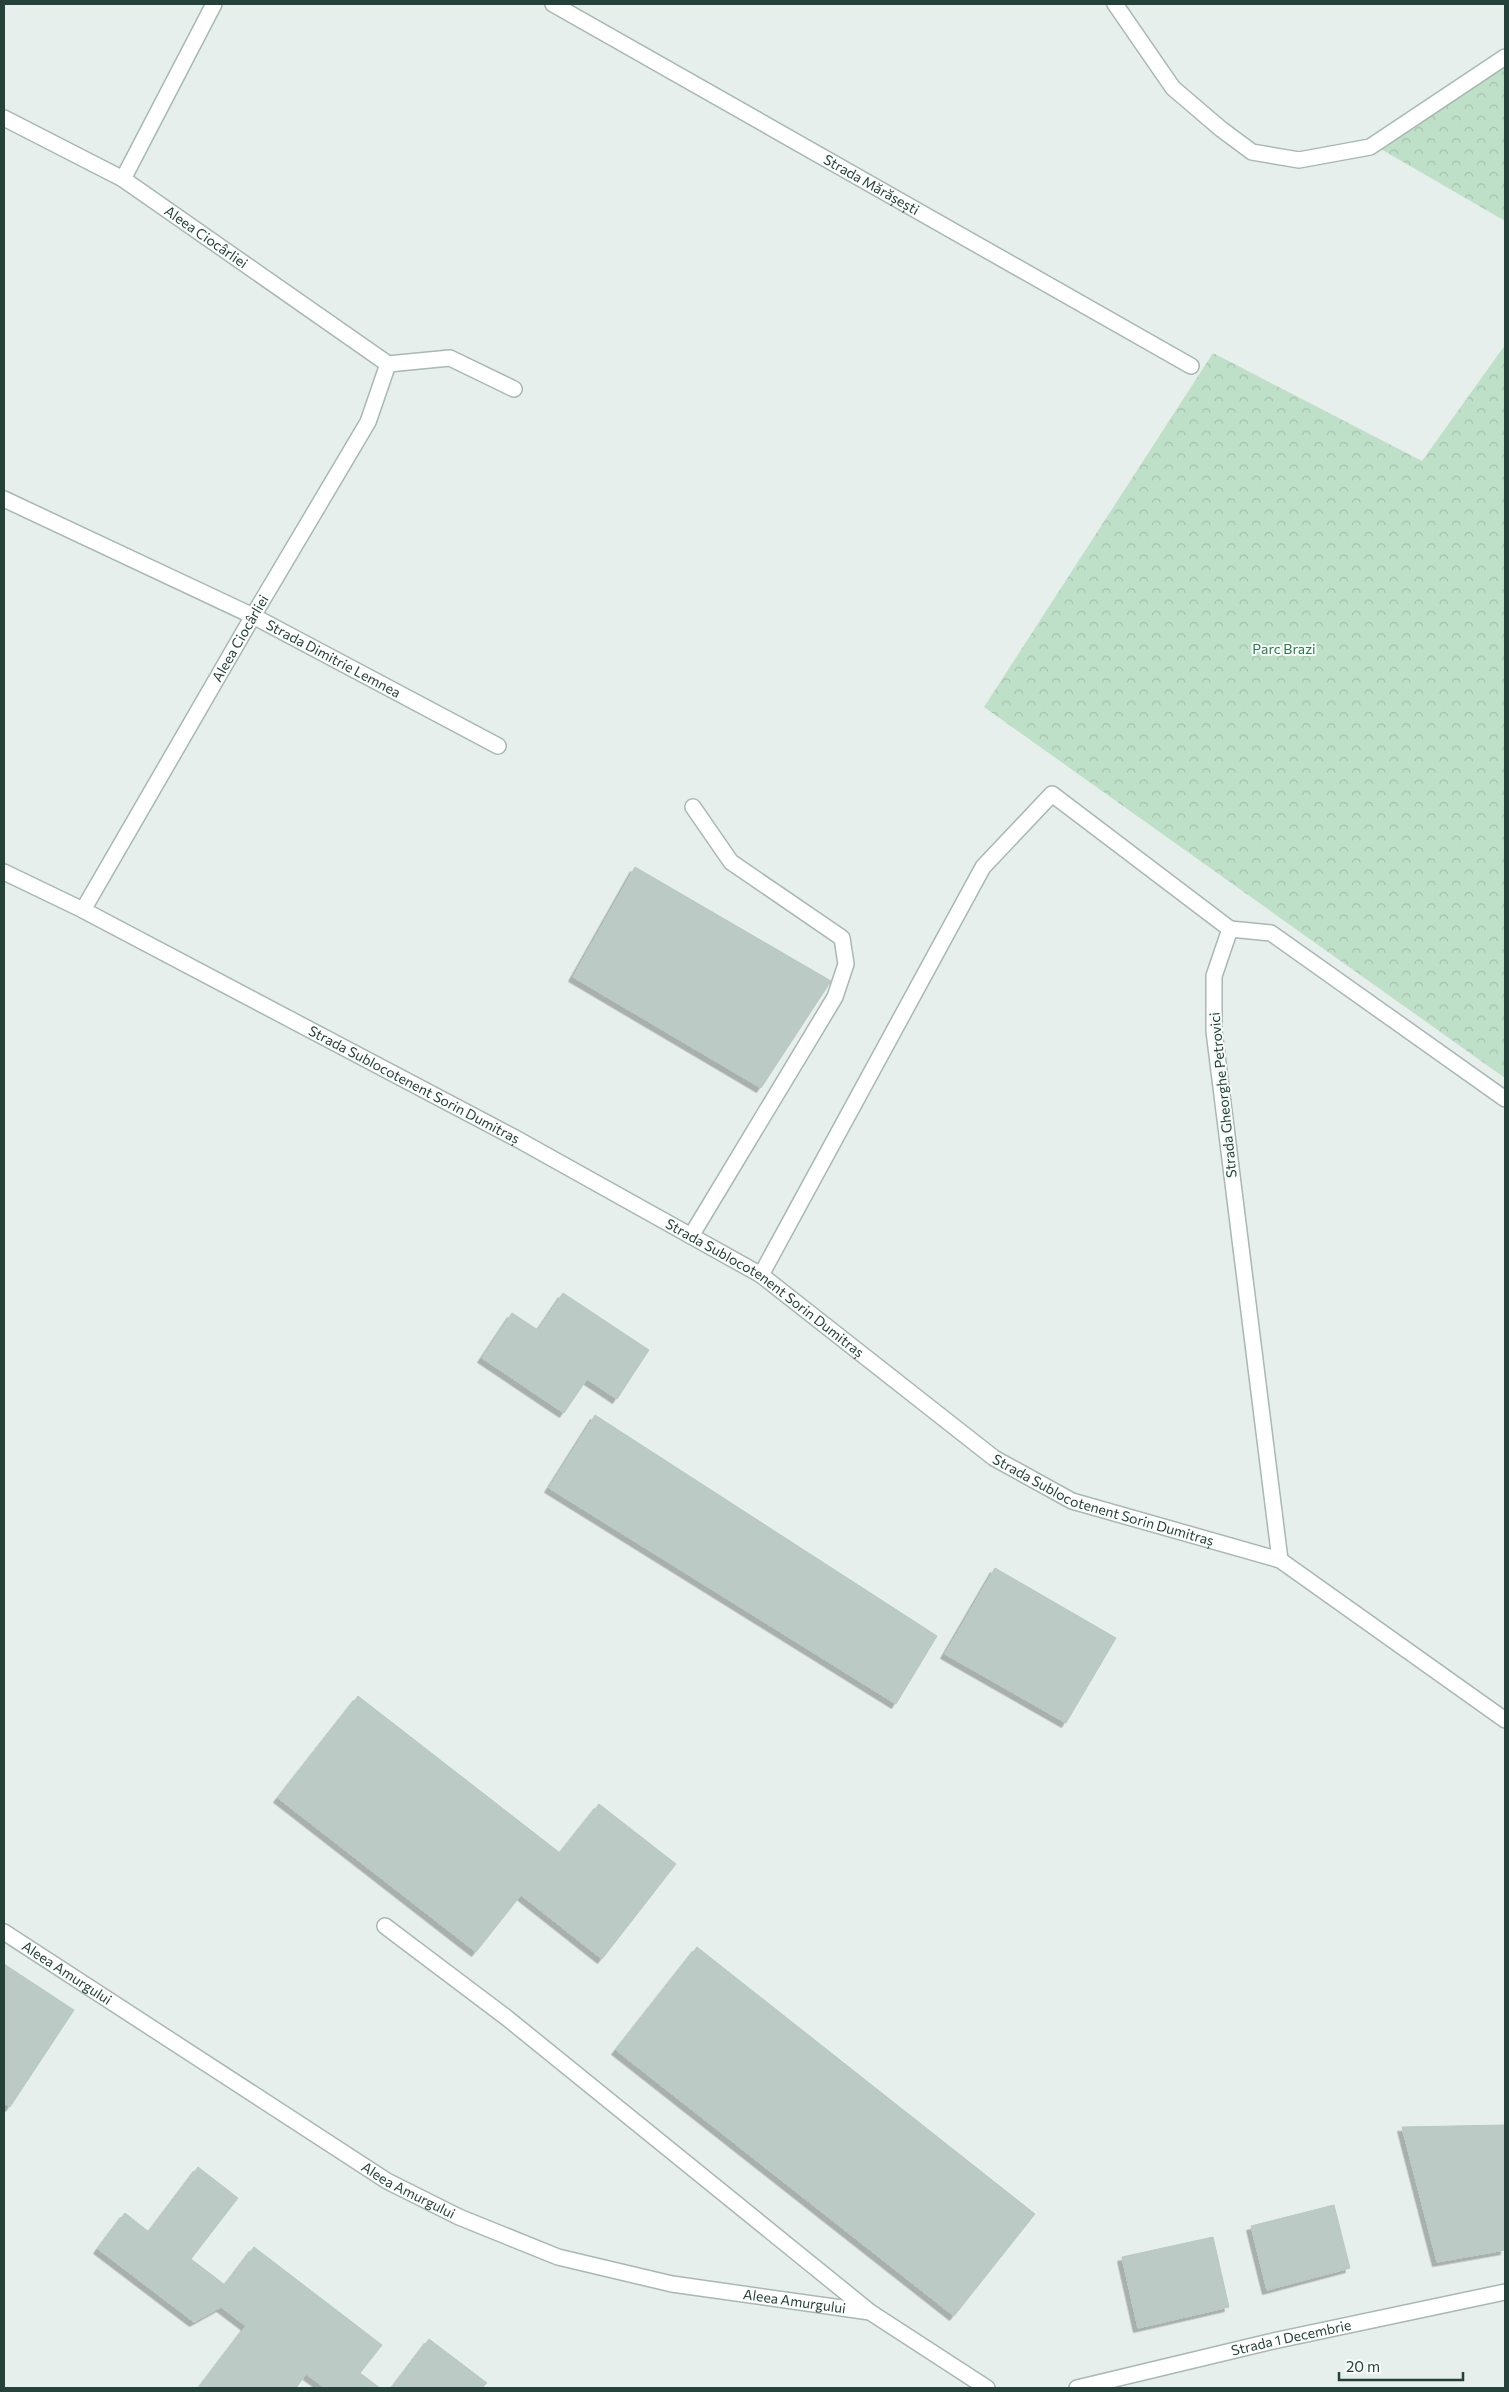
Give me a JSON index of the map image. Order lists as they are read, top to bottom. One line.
{"streets":{"street":["Strada Mărășești","Aleea Ciocârliei","Strada Dimitrie Lemnea","Strada Sublocotenent Sorin Dumitraș","Strada Gheorghe Petrovici","Aleea Amurgului","Strada 1 Decembrie"]},"crossings":[["Aleea Ciocârliei","Strada Dimitrie Lemnea"],["Aleea Ciocârliei","Strada Sublocotenent Sorin Dumitraș"],["Strada Sublocotenent Sorin Dumitraș","Strada Gheorghe Petrovici"]],"parks":["Parc Brazi"],"scale_bar":"20 m"}
